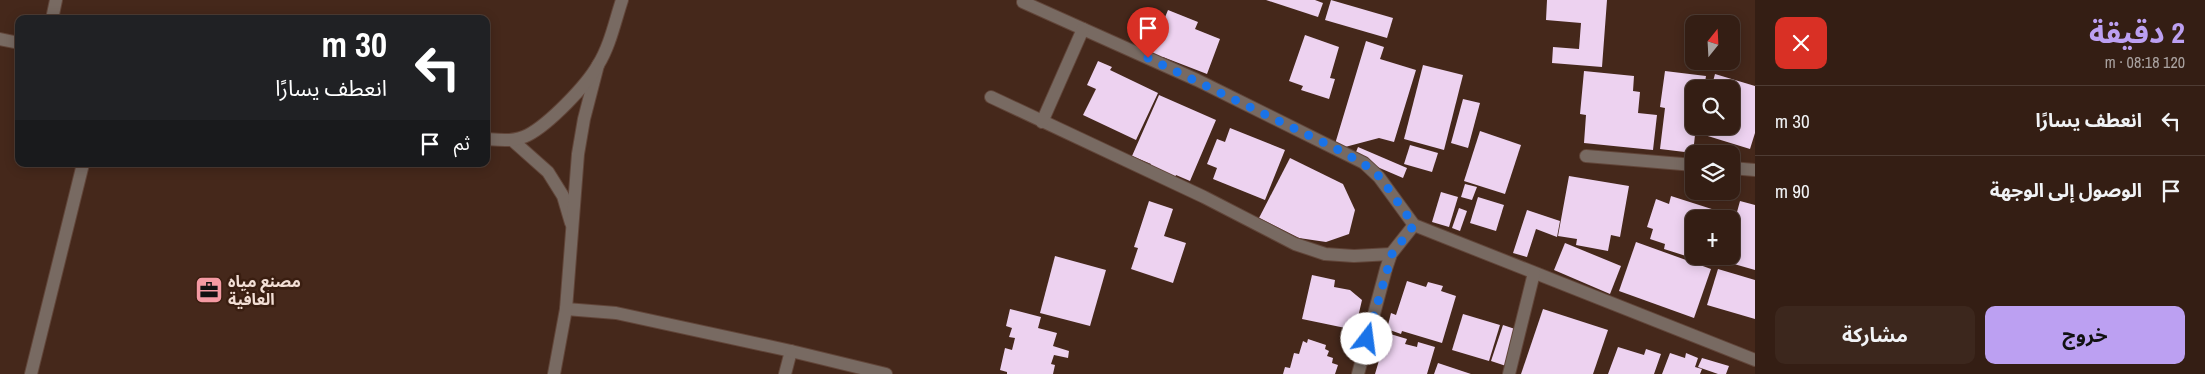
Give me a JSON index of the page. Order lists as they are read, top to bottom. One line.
{"places":{"office":["مصنع مياه العافية"]},"north":"top","page":{"heading":["2 دقيقة","120 m · 08:18"],"map_buttons":"+","turn":["30 m","انعطف يسارًا"],"list":[{"name":"انعطف يسارًا","value":"30 m"},{"name":"الوصول إلى الوجهة","value":"90 m"}],"then":"ثم","buttons":["خروج","مشاركة"]}}
